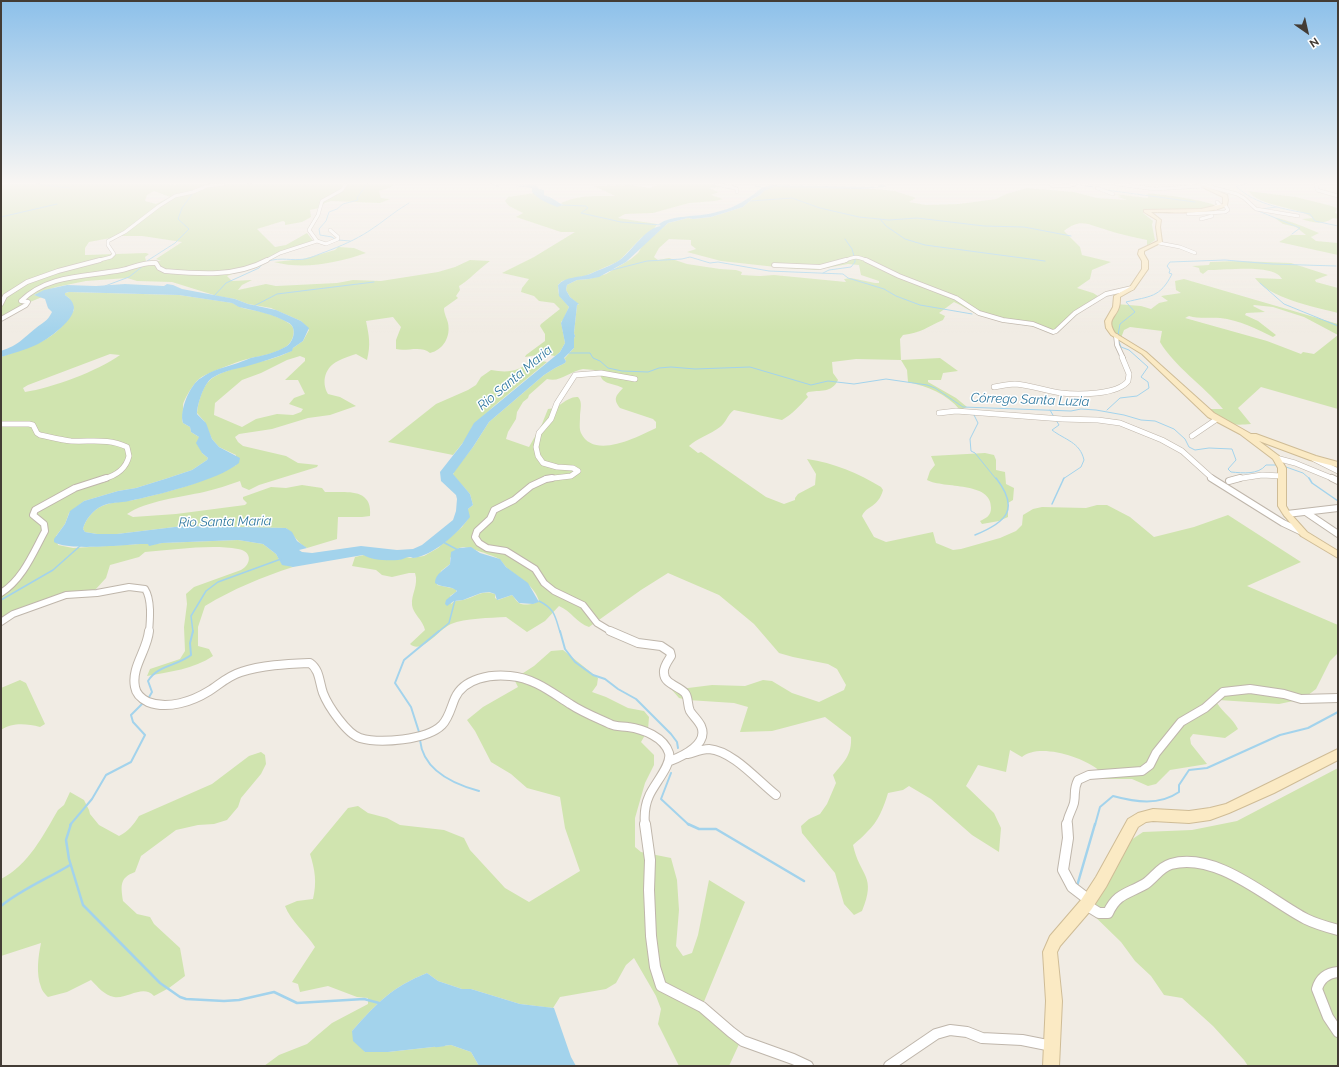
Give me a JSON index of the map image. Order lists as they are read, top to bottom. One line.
{"water":["Rio Santa Maria","Córrego Santa Luzia"],"north":"bottom right"}
